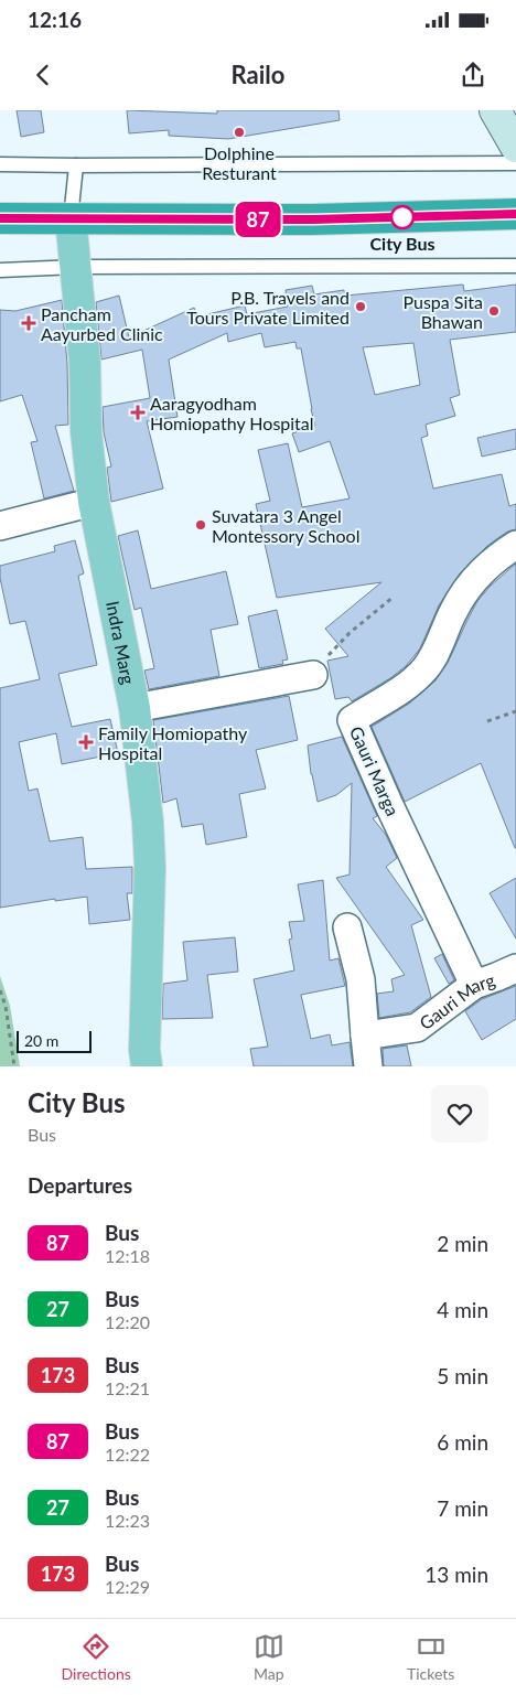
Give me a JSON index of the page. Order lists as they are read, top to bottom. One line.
{"streets":{"main road":["Indra Marg"],"street":["Gauri Marga","Gauri Marg"]},"crossings":[["Gauri Marga","Gauri Marg"]],"places":{"other":["Dolphine Resturant","City Bus","P.B. Travels and Tours Private Limited","Puspa Sita Bhawan","Suvatara 3 Angel Montessory School"],"health":["Pancham Aayurbed Clinic","Aaragyodham Homiopathy Hospital","Family Homiopathy Hospital"]},"lines":["bus line 87"],"scale_bar":"20 m","page":{"status":"12:16","header":"Railo","on_map":"87","scale":"20 m","heading":[["City Bus","Bus"],"Departures"],"list":[{"mark":"87","name":"Bus","note":"12:18","value":"2 min"},{"mark":"27","name":"Bus","note":"12:20","value":"4 min"},{"mark":"173","name":"Bus","note":"12:21","value":"5 min"},{"mark":"87","name":"Bus","note":"12:22","value":"6 min"},{"mark":"27","name":"Bus","note":"12:23","value":"7 min"},{"mark":"173","name":"Bus","note":"12:29","value":"13 min"}],"tabs":["Directions","Map","Tickets"]}}
